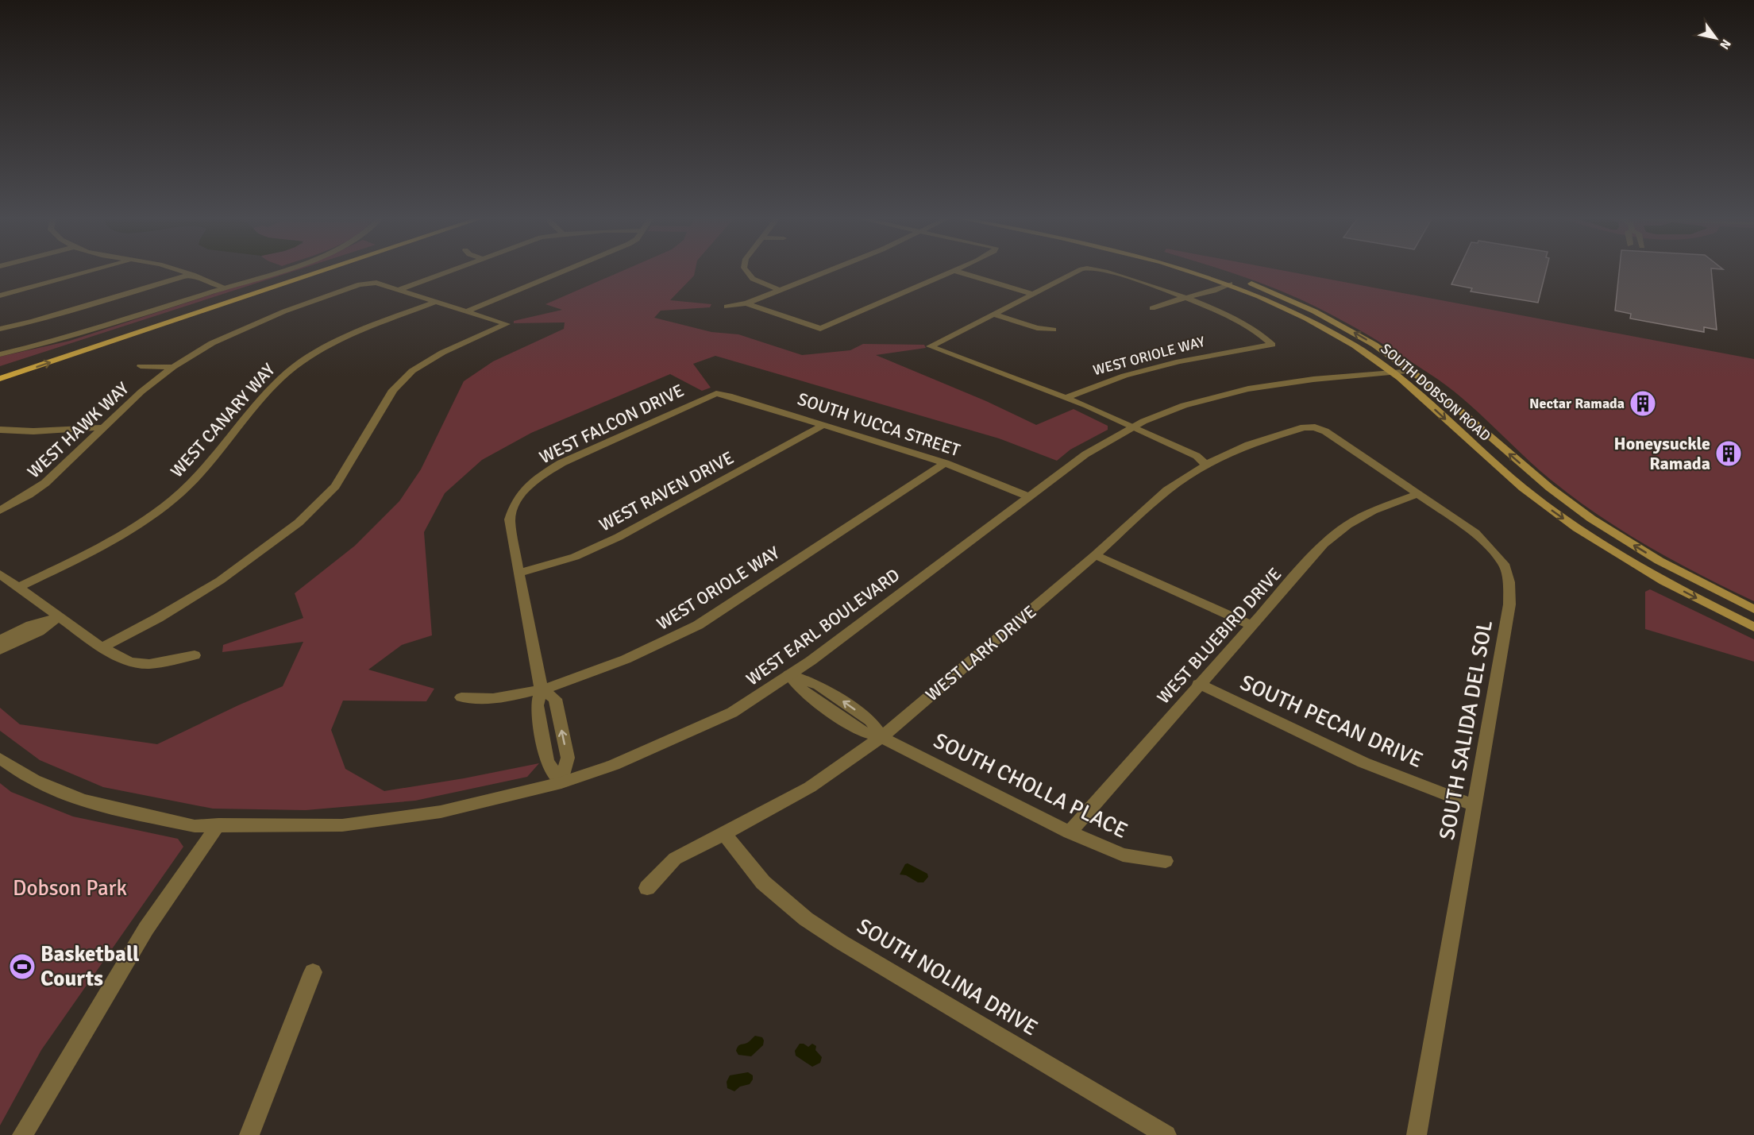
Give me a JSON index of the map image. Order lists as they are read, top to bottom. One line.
{"streets":{"main road":["SOUTH DOBSON ROAD"],"street":["WEST ORIOLE WAY","WEST CANARY WAY","WEST FALCON DRIVE","SOUTH YUCCA STREET","WEST HAWK WAY","WEST RAVEN DRIVE","WEST EARL BOULEVARD","WEST BLUEBIRD DRIVE","WEST LARK DRIVE","SOUTH PECAN DRIVE","SOUTH SALIDA DEL SOL","SOUTH CHOLLA PLACE","SOUTH NOLINA DRIVE"]},"crossings":[["WEST ORIOLE WAY","SOUTH YUCCA STREET"],["SOUTH DOBSON ROAD","WEST EARL BOULEVARD"],["WEST FALCON DRIVE","SOUTH YUCCA STREET"],["WEST FALCON DRIVE","WEST RAVEN DRIVE"],["SOUTH YUCCA STREET","WEST RAVEN DRIVE"],["SOUTH YUCCA STREET","WEST EARL BOULEVARD"],["WEST EARL BOULEVARD","SOUTH CHOLLA PLACE"],["WEST BLUEBIRD DRIVE","SOUTH PECAN DRIVE"],["WEST BLUEBIRD DRIVE","SOUTH SALIDA DEL SOL"],["WEST BLUEBIRD DRIVE","SOUTH CHOLLA PLACE"],["WEST LARK DRIVE","SOUTH SALIDA DEL SOL"],["WEST LARK DRIVE","SOUTH CHOLLA PLACE"],["WEST LARK DRIVE","SOUTH NOLINA DRIVE"],["SOUTH PECAN DRIVE","SOUTH SALIDA DEL SOL"]],"parks":["Dobson Park"],"places":{"building":["Nectar Ramada","Honeysuckle Ramada"],"sports":["Basketball Courts"]},"north":"bottom right"}
